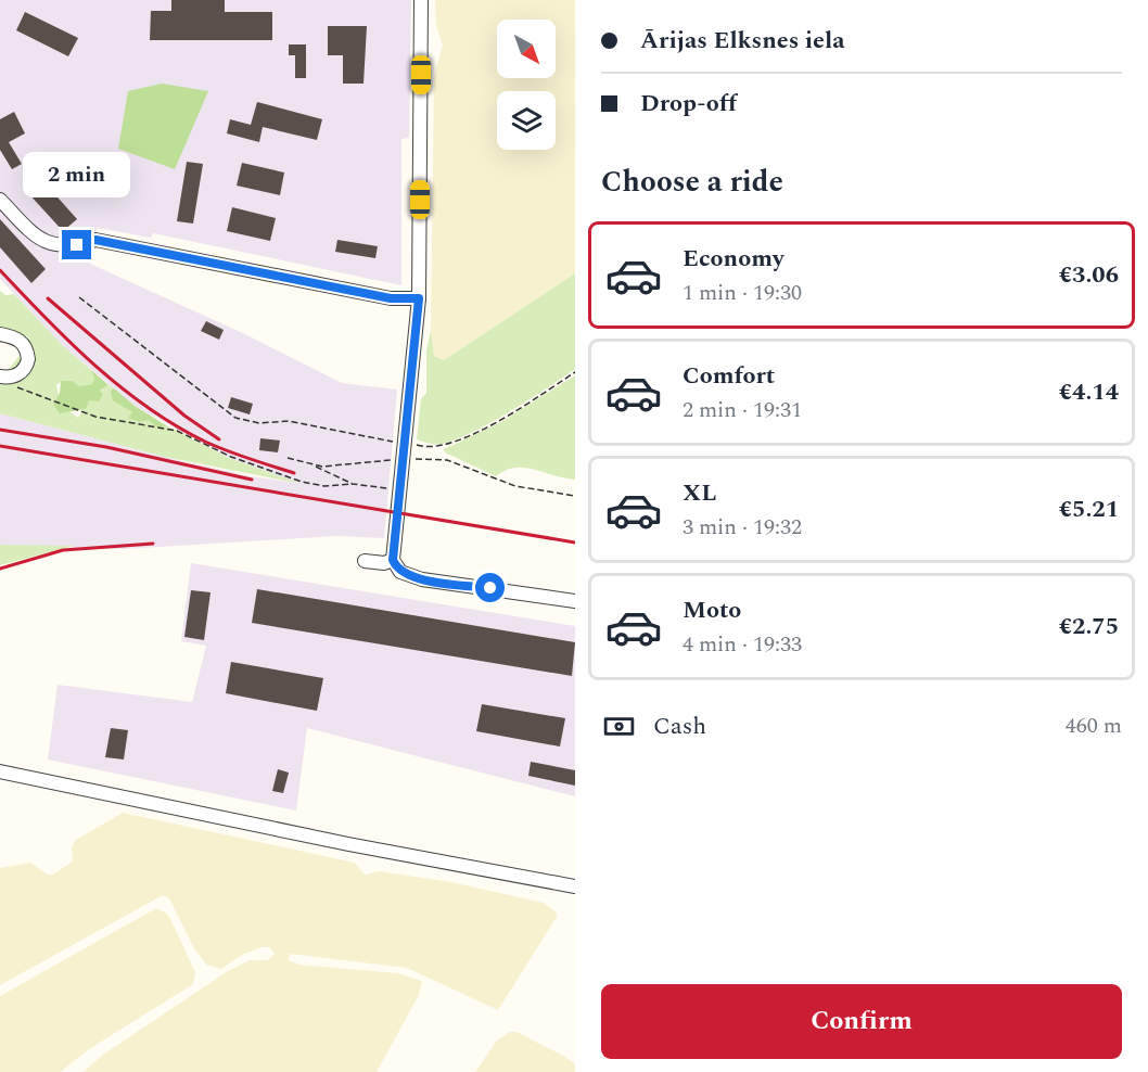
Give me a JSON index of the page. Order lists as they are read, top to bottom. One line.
{"north":"bottom right","page":{"banner":["Ārijas Elksnes iela","Drop-off"],"heading":"Choose a ride","bubble":"2 min","list":[{"name":"Economy","note":"1 min · 19:30","value":"€3.06"},{"name":"Comfort","note":"2 min · 19:31","value":"€4.14"},{"name":"XL","note":"3 min · 19:32","value":"€5.21"},{"name":"Moto","note":"4 min · 19:33","value":"€2.75"}],"pay":["Cash","460 m"],"buttons":"Confirm"}}
